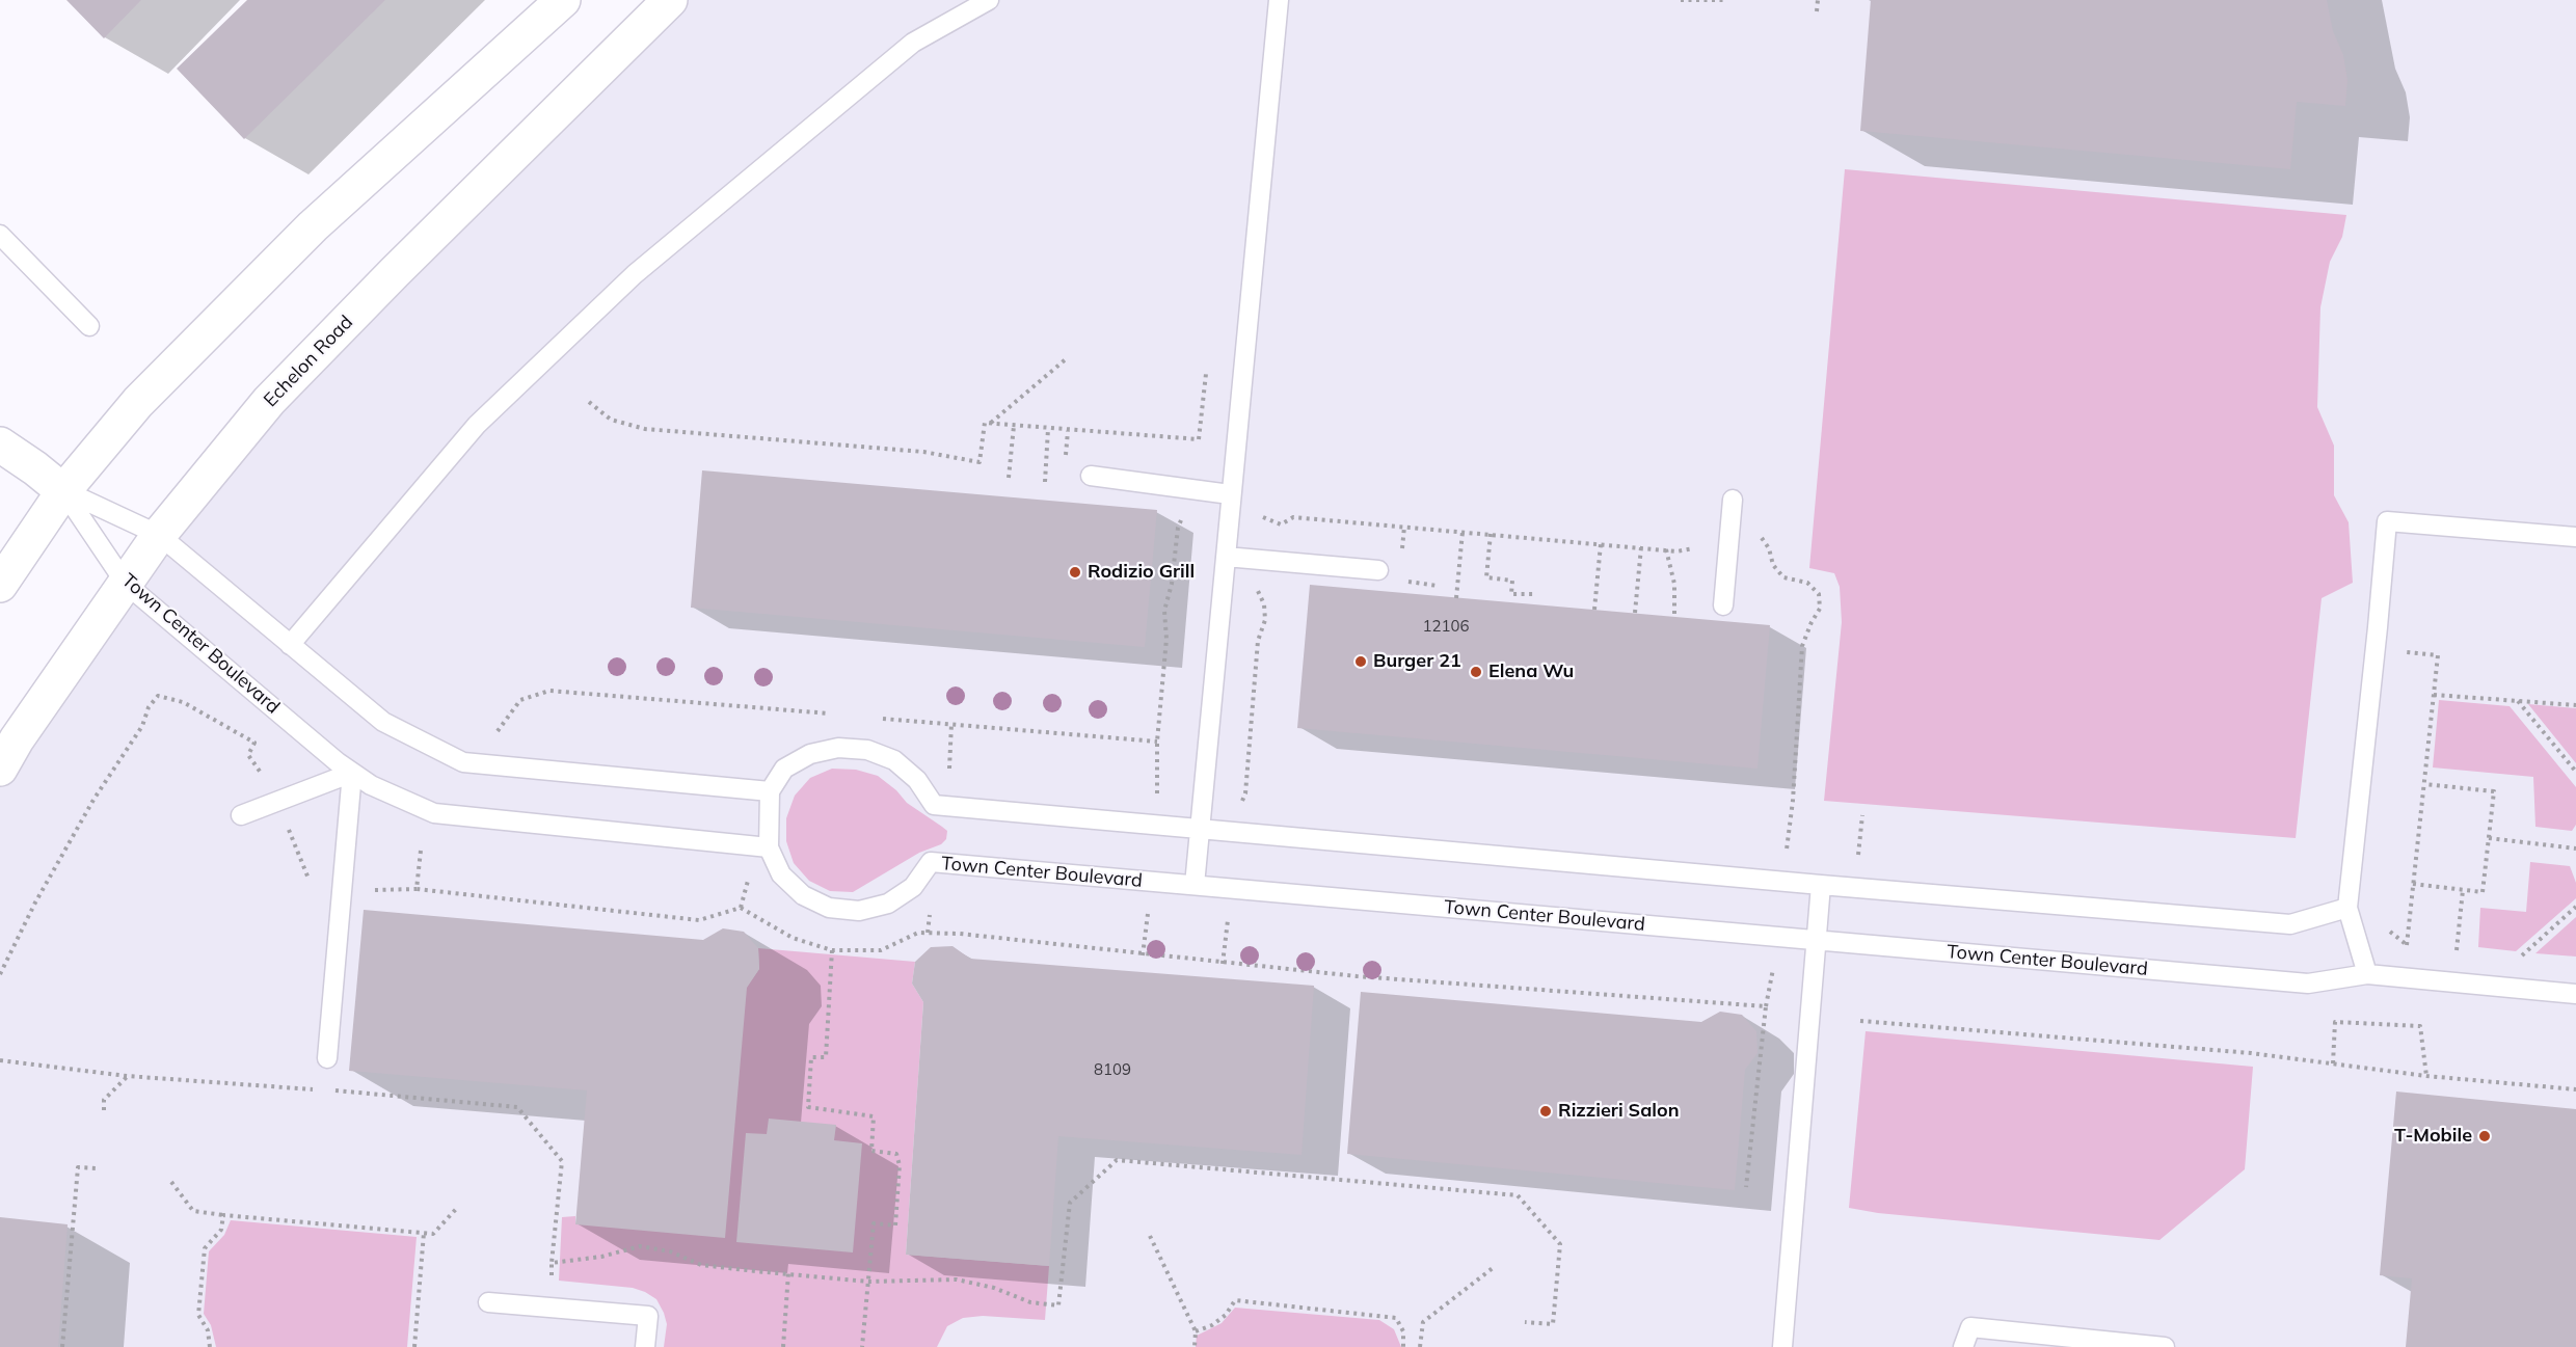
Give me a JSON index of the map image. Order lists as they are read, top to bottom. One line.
{"streets":{"street":["Echelon Road"],"lane":["Town Center Boulevard"]},"crossings":[["Echelon Road","Town Center Boulevard"]],"places":["Rodizio Grill","Burger 21","Elena Wu","Rizzieri Salon","T-Mobile"],"house_numbers":["12106","8109"]}
